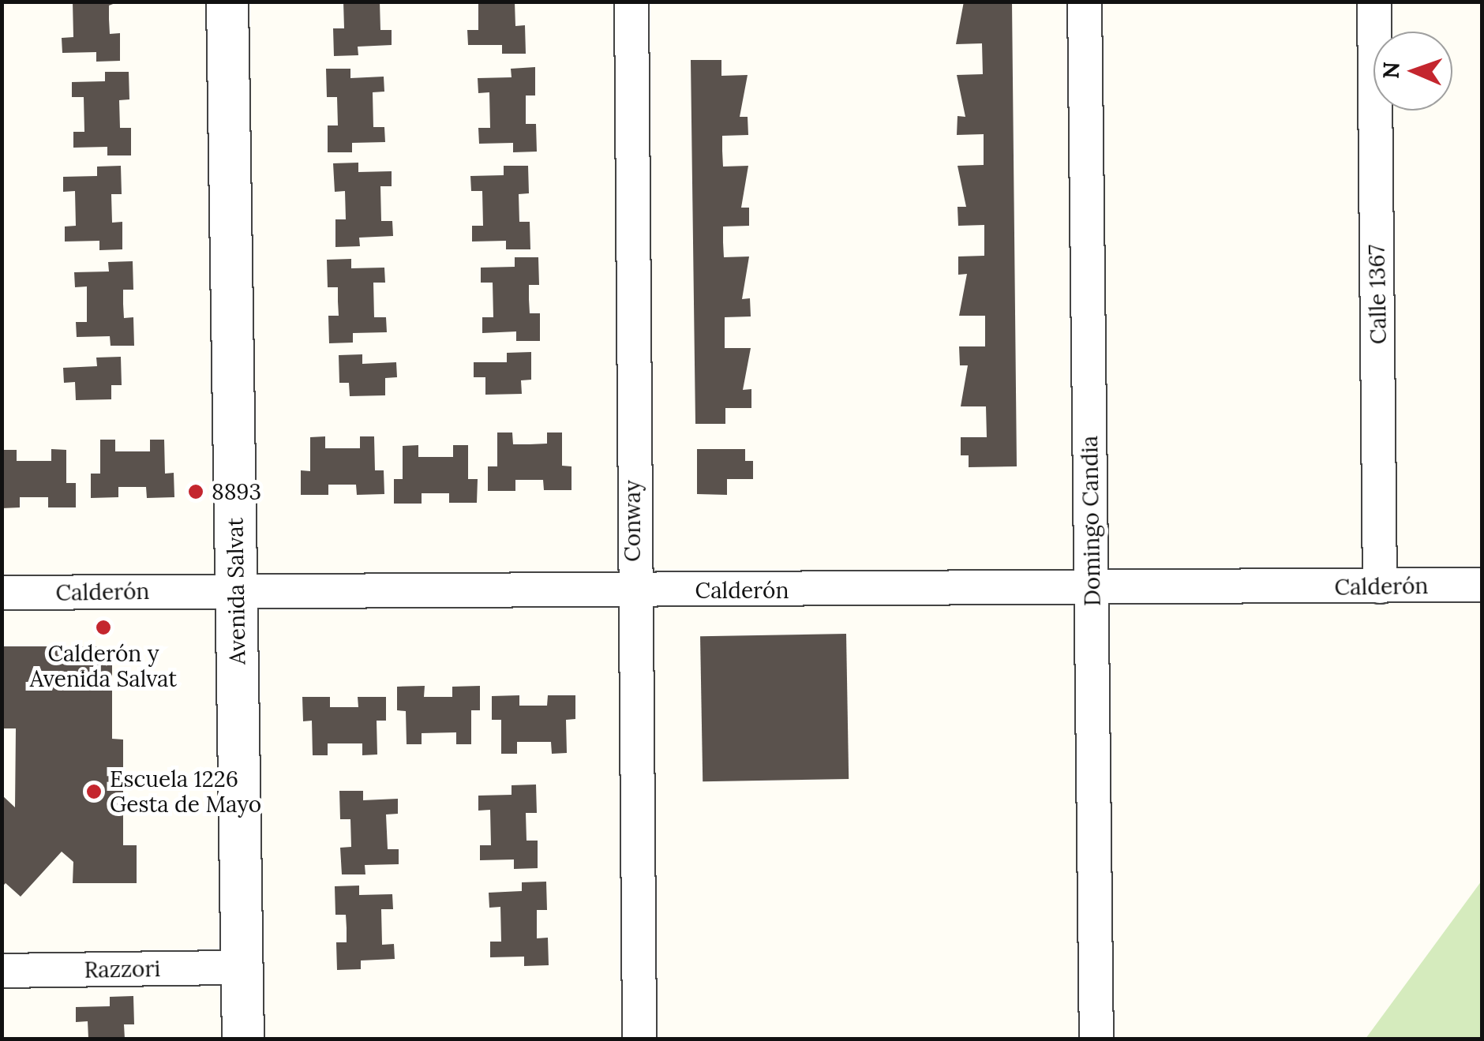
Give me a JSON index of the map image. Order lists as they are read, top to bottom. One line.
{"streets":{"street":["Calle 1367","Conway","Domingo Candia","Calderón","Avenida Salvat","Razzori"]},"crossings":[["Calle 1367","Calderón"],["Conway","Calderón"],["Domingo Candia","Calderón"],["Calderón","Avenida Salvat"],["Avenida Salvat","Razzori"]],"places":["8893","Calderón y Avenida Salvat","Escuela 1226 Gesta de Mayo"],"north":"left"}
